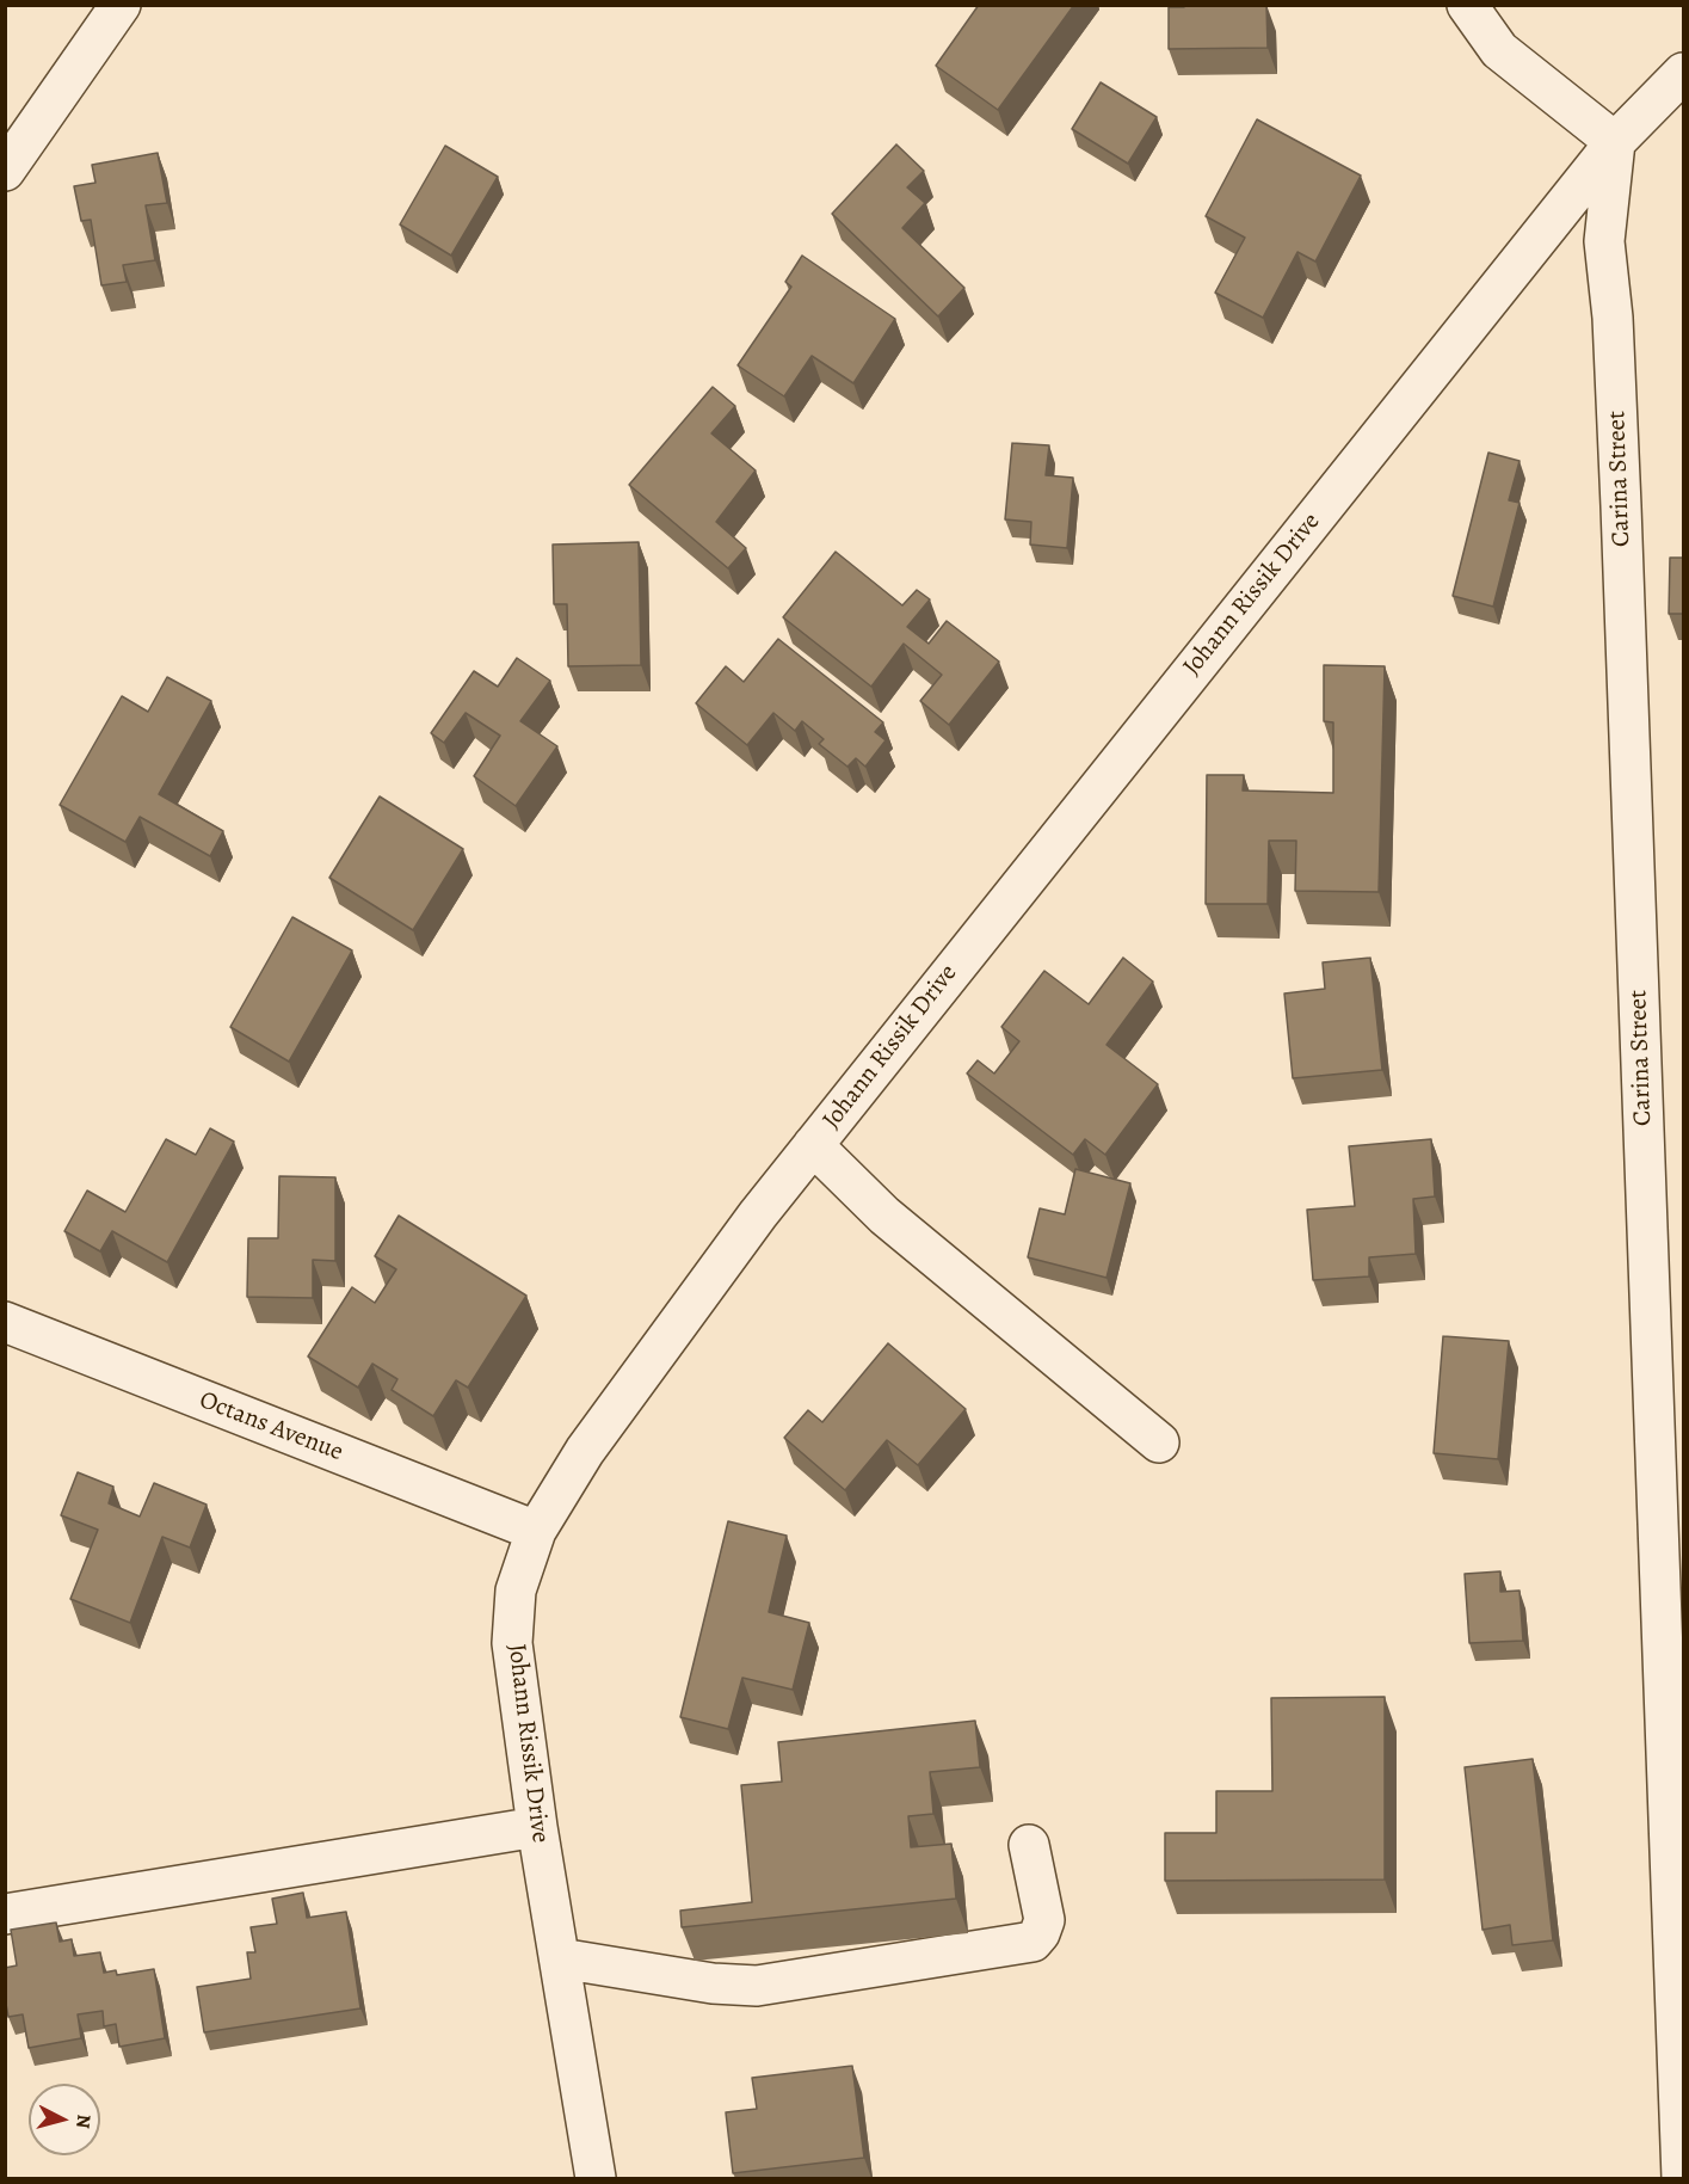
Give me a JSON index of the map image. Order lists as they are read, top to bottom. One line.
{"streets":{"street":["Carina Street","Johann Rissik Drive","Octans Avenue"]},"crossings":[["Carina Street","Johann Rissik Drive"],["Johann Rissik Drive","Octans Avenue"]],"north":"right"}
